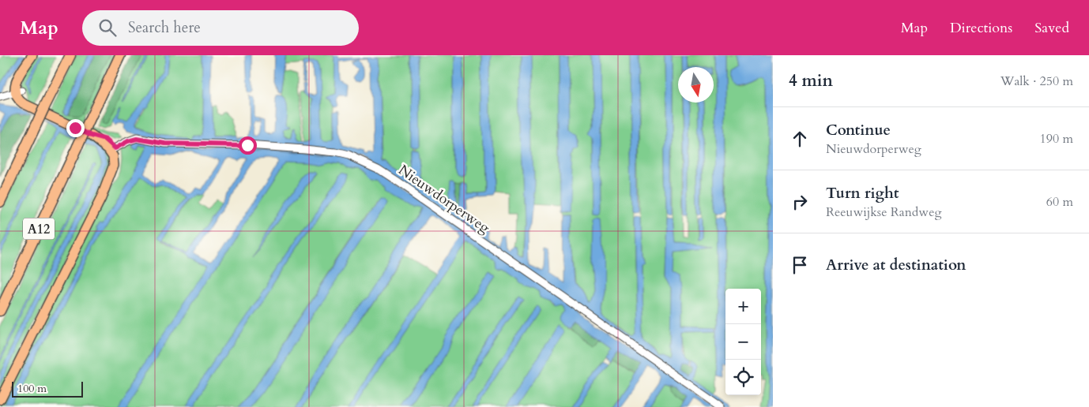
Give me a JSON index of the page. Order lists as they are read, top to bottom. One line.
{"streets":{"highway":["A12"],"street":["Nieuwdorperweg"]},"scale_bar":"100 m","north":"bottom","page":{"header":"Map","search":"Search here","nav":["Map","Directions","Saved"],"heading":["4 min","Walk · 250 m"],"list":[["Continue","Nieuwdorperweg","190 m"],["Turn right","Reeuwijkse Randweg","60 m"],"Arrive at destination"],"map_buttons":["+","−"],"scale":"100 m"}}
